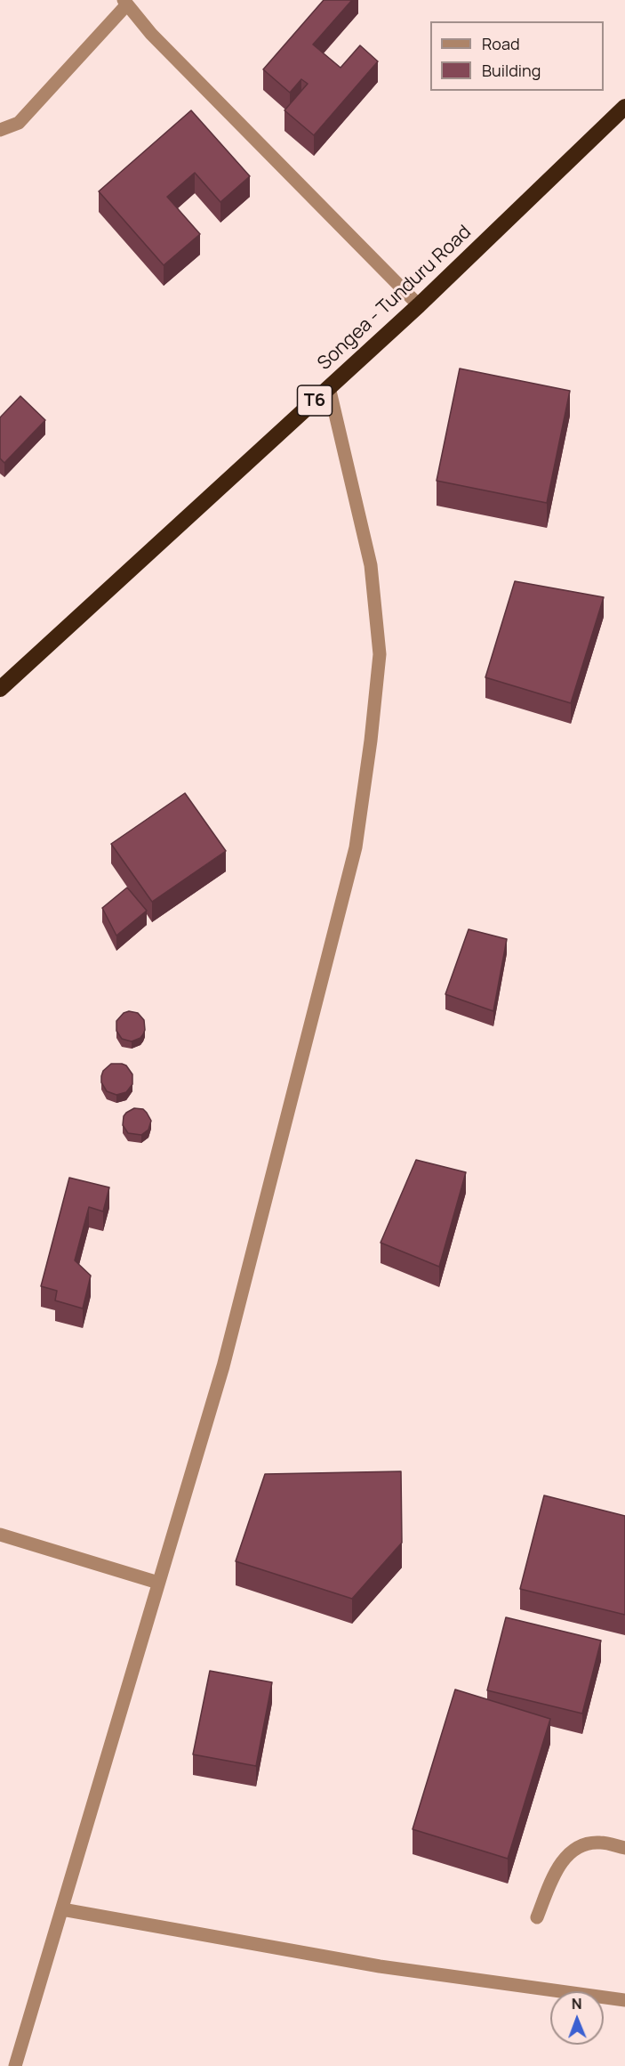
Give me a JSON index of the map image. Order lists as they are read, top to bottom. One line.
{"streets":{"highway":["Songea - Tunduru Road","T6"]},"legend":["Road","Building"],"north":"top"}
